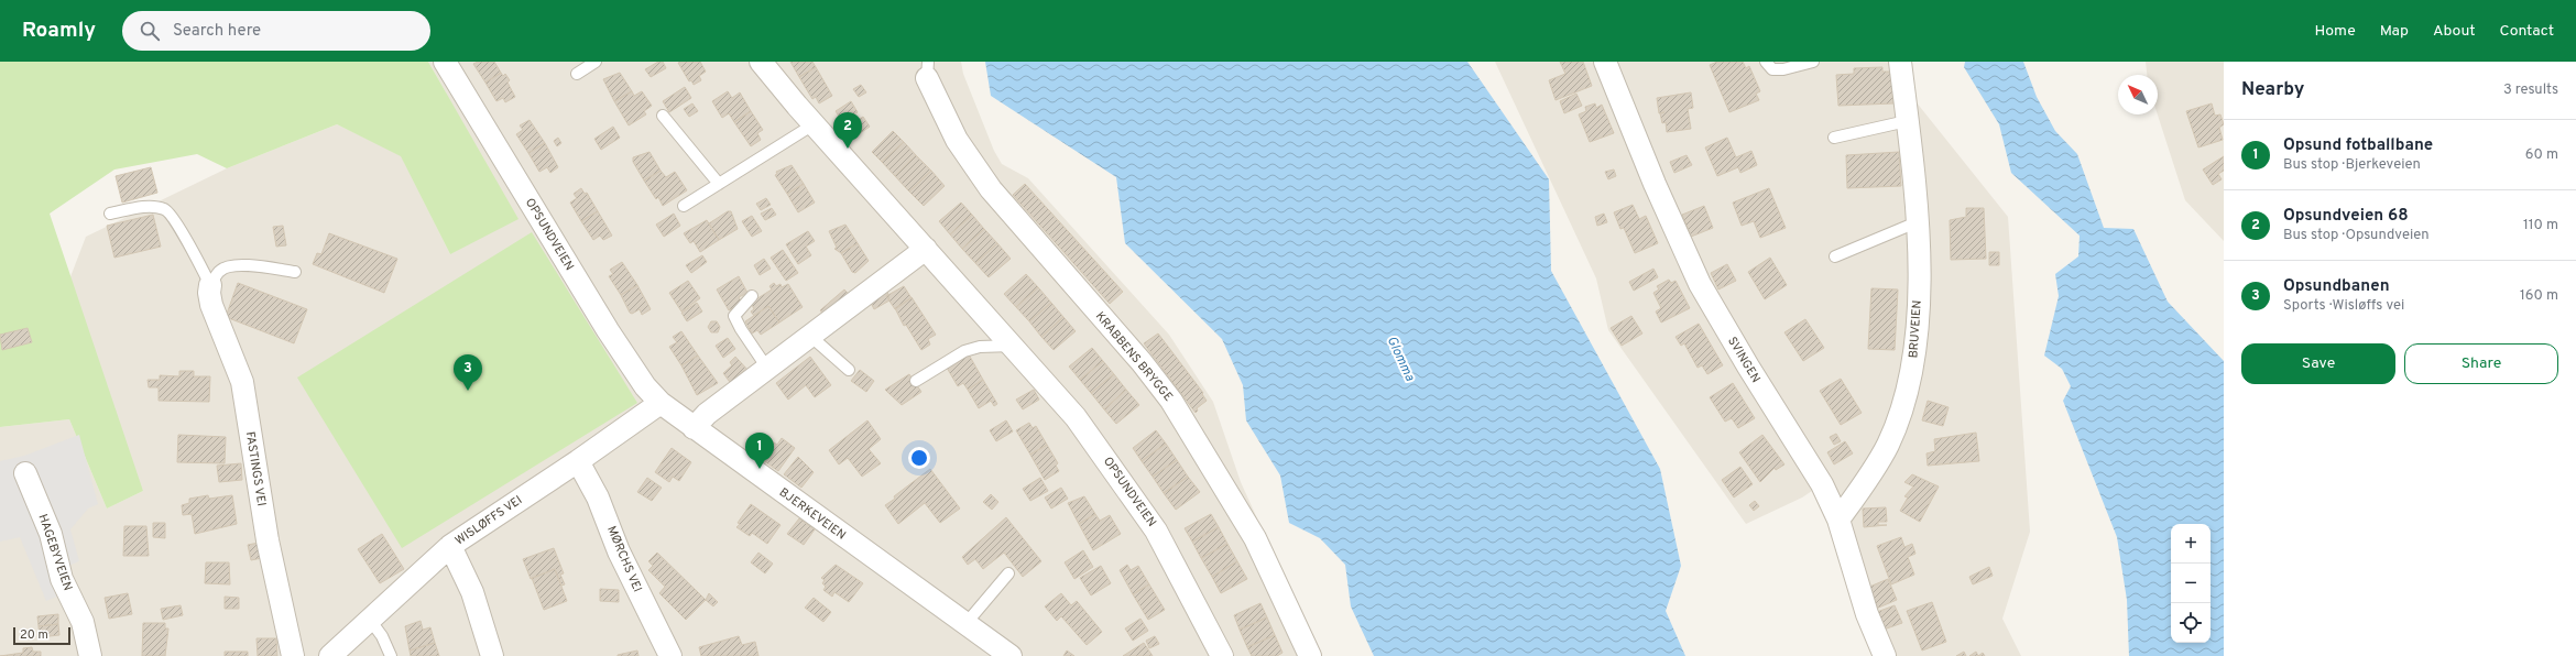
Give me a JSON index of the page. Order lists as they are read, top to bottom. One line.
{"streets":{"street":["OPSUNDVEIEN","BRUVEIEN","KRABBENS BRYGGE","SVINGEN","FASTINGS VEI","BJERKEVEIEN","WISLØFFS VEI","HAGEBYVEIEN","MØRCHS VEI"]},"crossings":[["OPSUNDVEIEN","BJERKEVEIEN"],["OPSUNDVEIEN","WISLØFFS VEI"],["BRUVEIEN","SVINGEN"],["BJERKEVEIEN","WISLØFFS VEI"],["WISLØFFS VEI","MØRCHS VEI"]],"water":["Glomma"],"scale_bar":"20 m","north":"top left","page":{"header":"Roamly","search":"Search here","nav":["Home","Map","About","Contact"],"heading":["Nearby","3 results"],"pins":["2","3","1"],"list":[{"mark":"1","name":"Opsund fotballbane","note":"Bus stop · Bjerkeveien","value":"60 m"},{"mark":"2","name":"Opsundveien 68","note":"Bus stop · Opsundveien","value":"110 m"},{"mark":"3","name":"Opsundbanen","note":"Sports · Wisløffs vei","value":"160 m"}],"buttons":["Save","Share"],"map_buttons":["+","−"],"scale":"20 m"}}
